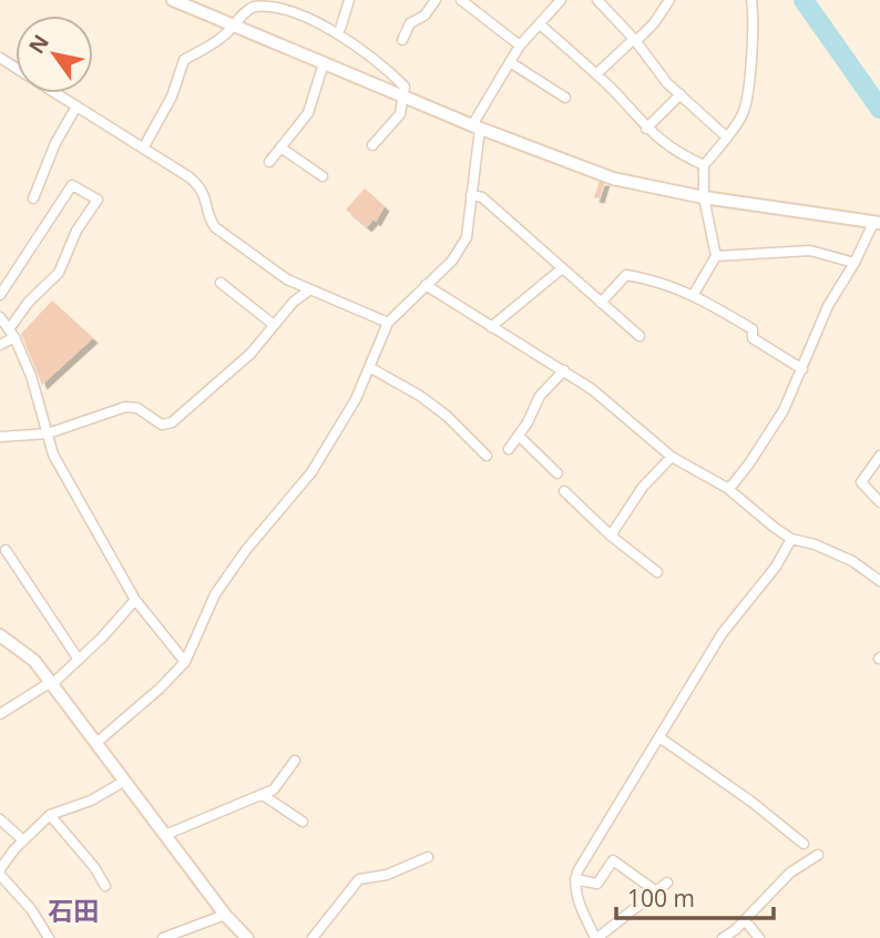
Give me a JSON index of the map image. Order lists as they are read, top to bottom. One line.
{"districts":["石田"],"scale_bar":"100 m","north":"top left"}
